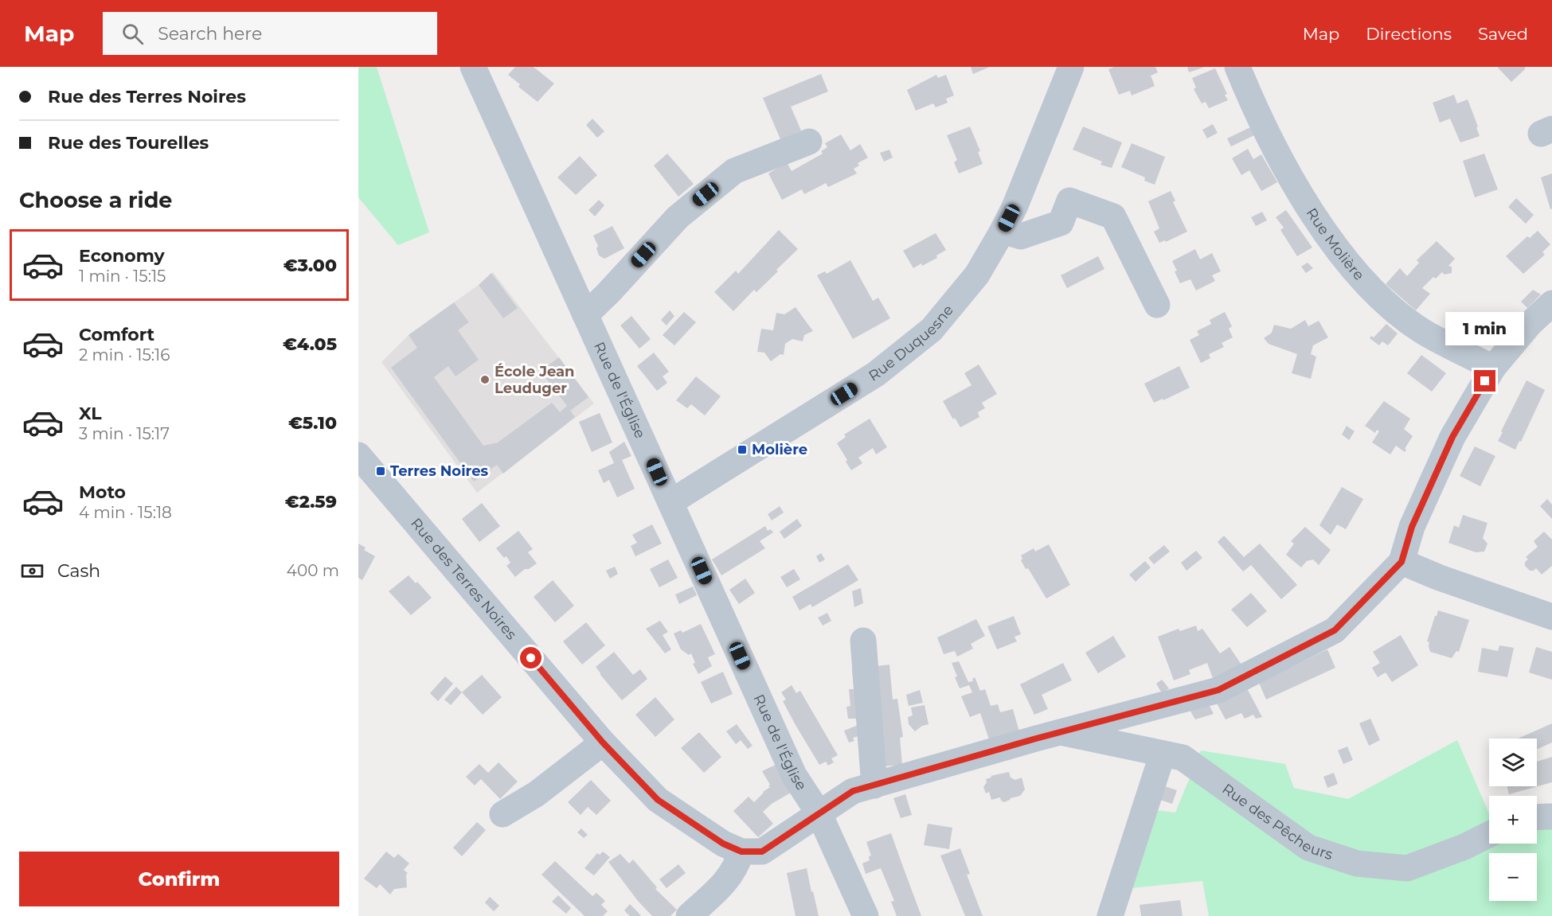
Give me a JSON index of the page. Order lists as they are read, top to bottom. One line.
{"streets":{"street":["Rue Molière","Rue Duquesne","Rue de l'Église","Rue des Terres Noires","Rue des Pêcheurs"]},"crossings":[["Rue Duquesne","Rue de l'Église"]],"places":{"other":["École Jean Leuduger"],"transit":["Molière","Terres Noires"]},"page":{"header":"Map","search":"Search here","nav":["Map","Directions","Saved"],"banner":["Rue des Terres Noires","Rue des Tourelles"],"heading":"Choose a ride","list":[{"name":"Economy","note":"1 min · 15:15","value":"€3.00"},{"name":"Comfort","note":"2 min · 15:16","value":"€4.05"},{"name":"XL","note":"3 min · 15:17","value":"€5.10"},{"name":"Moto","note":"4 min · 15:18","value":"€2.59"}],"bubble":"1 min","pay":["Cash","400 m"],"map_buttons":["+","−"],"buttons":"Confirm"}}
